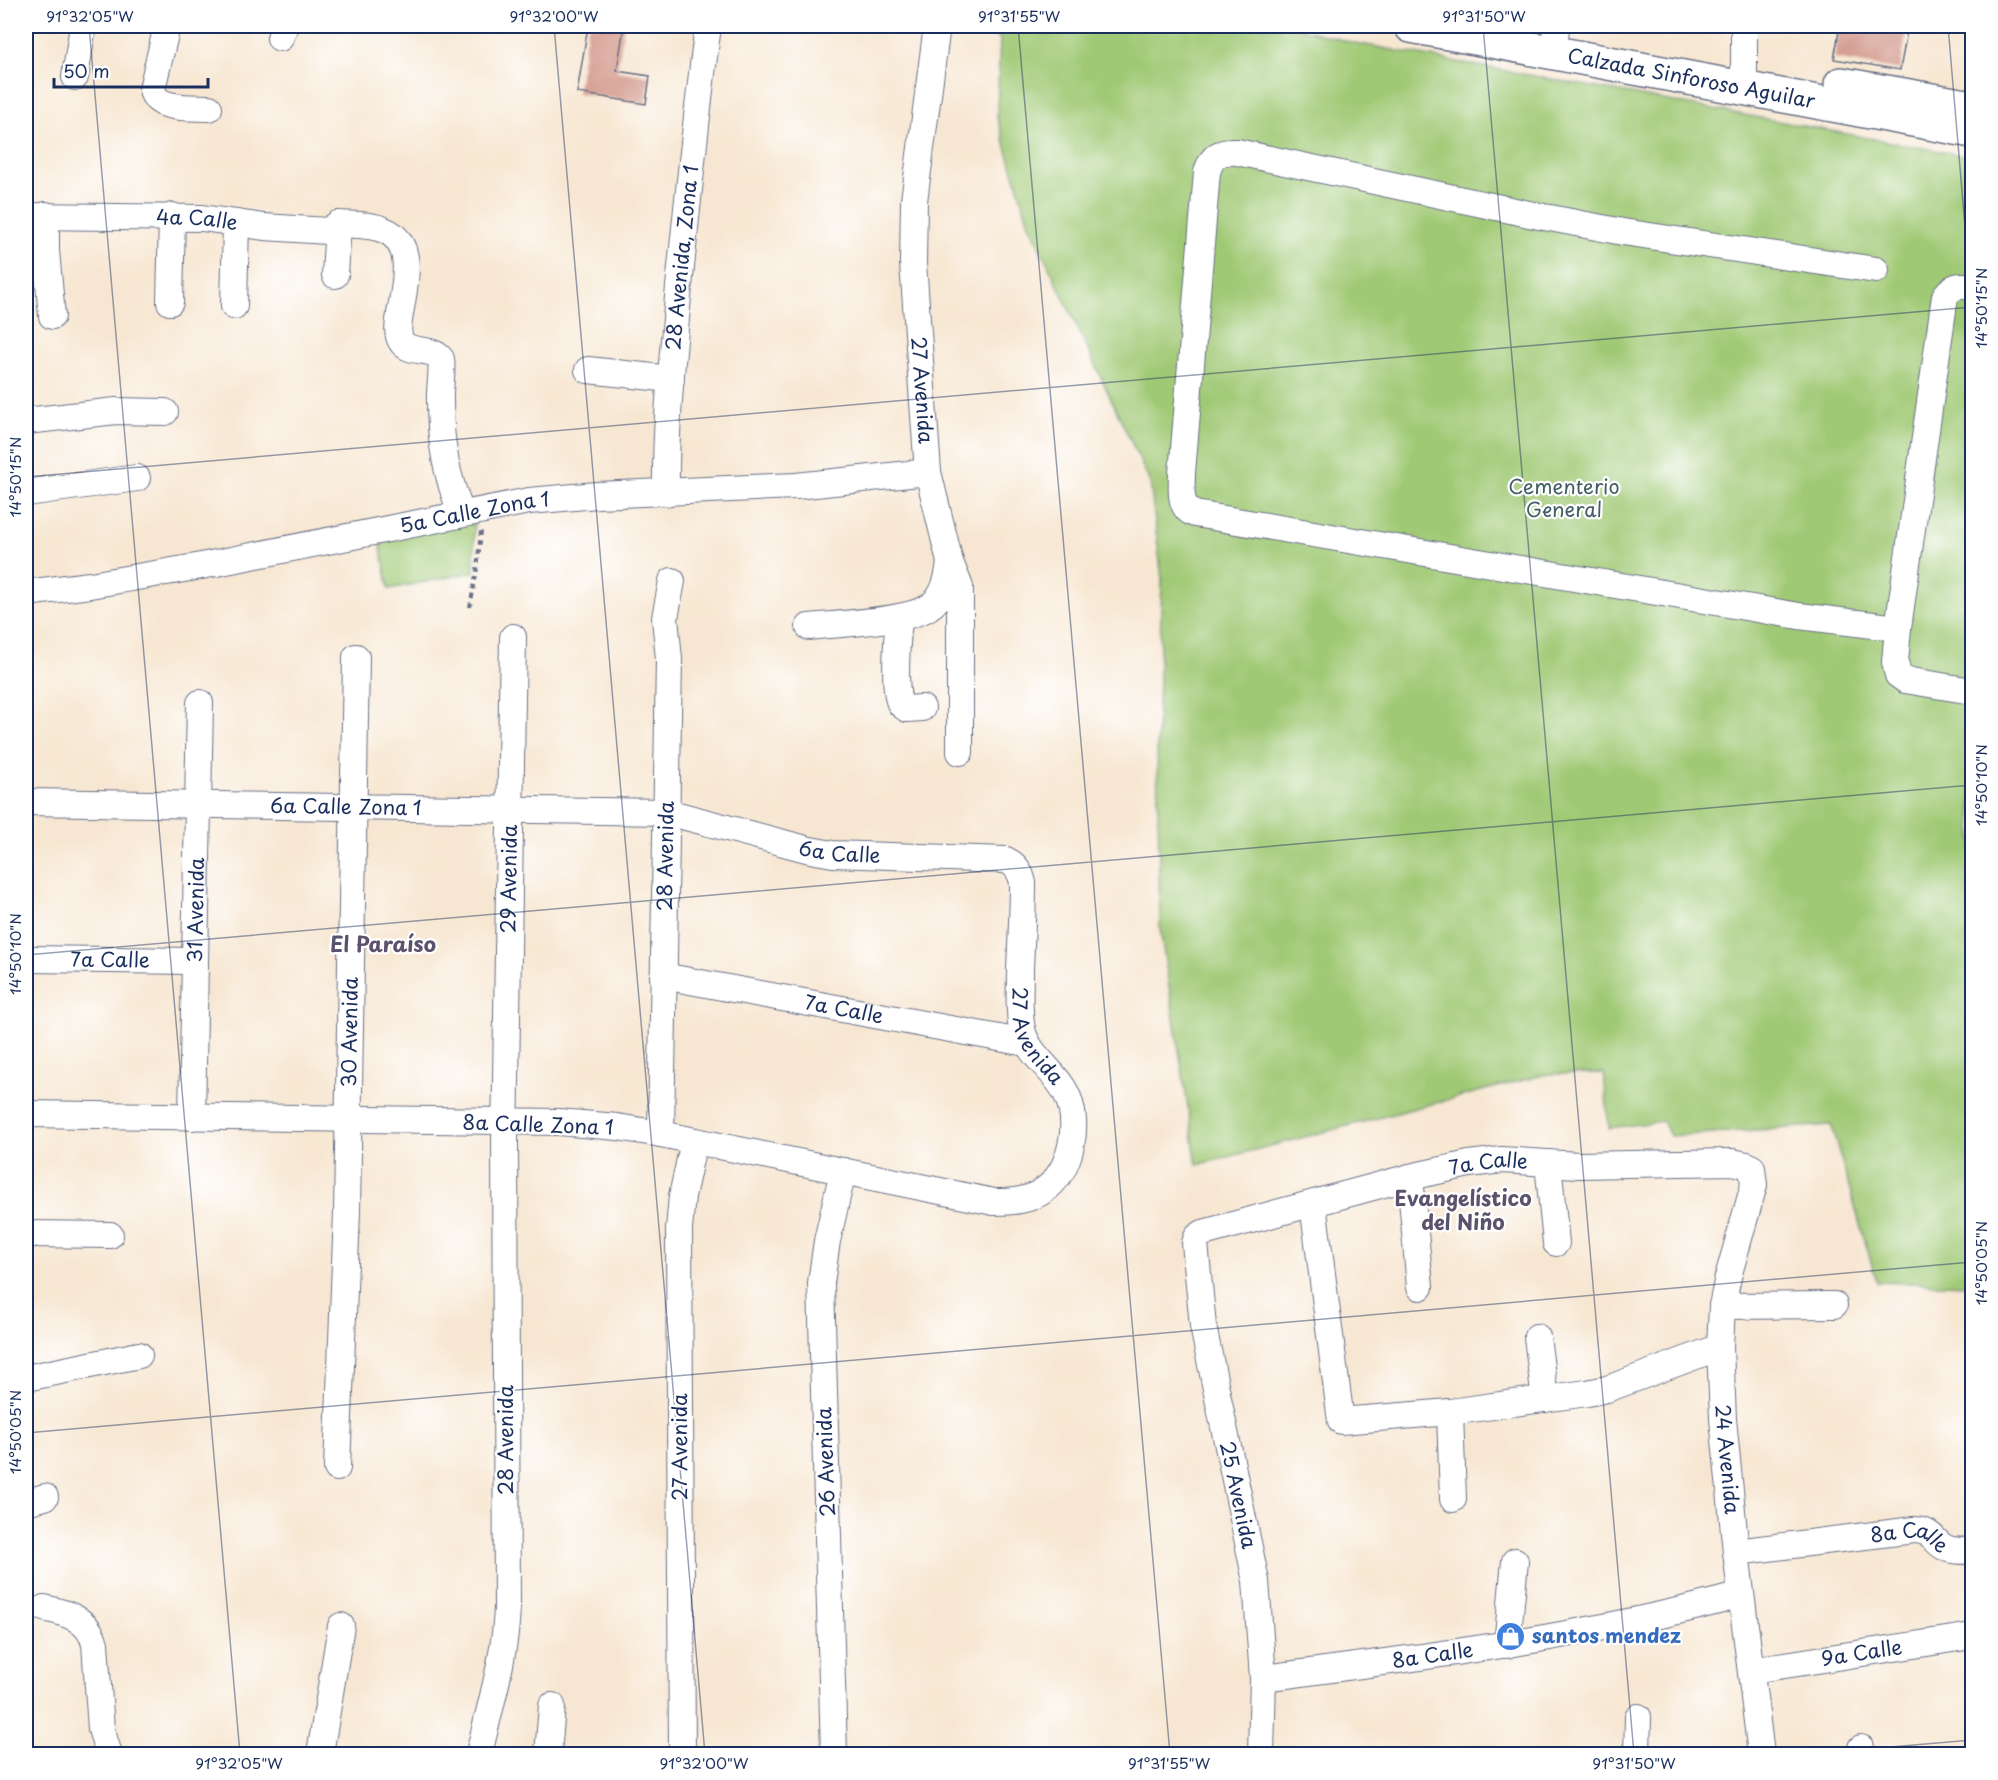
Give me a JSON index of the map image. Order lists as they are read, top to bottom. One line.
{"streets":{"main road":["Calzada Sinforoso Aguilar"],"street":["4a Calle","28 Avenida, Zona 1","27 Avenida","5a Calle Zona 1","6a Calle Zona 1","6a Calle","28 Avenida","29 Avenida","31 Avenida","7a Calle","30 Avenida","8a Calle Zona 1","24 Avenida","26 Avenida","25 Avenida","8a Calle","9a Calle"]},"crossings":[["4a Calle","5a Calle Zona 1"],["28 Avenida, Zona 1","5a Calle Zona 1"],["27 Avenida","5a Calle Zona 1"],["27 Avenida","6a Calle"],["27 Avenida","7a Calle"],["27 Avenida","8a Calle Zona 1"],["6a Calle Zona 1","6a Calle"],["6a Calle Zona 1","28 Avenida"],["6a Calle Zona 1","29 Avenida"],["6a Calle Zona 1","31 Avenida"],["6a Calle Zona 1","30 Avenida"],["6a Calle","28 Avenida"],["28 Avenida","29 Avenida"],["28 Avenida","7a Calle"],["28 Avenida","8a Calle Zona 1"],["29 Avenida","8a Calle Zona 1"],["31 Avenida","7a Calle"],["31 Avenida","8a Calle Zona 1"],["7a Calle","24 Avenida"],["7a Calle","25 Avenida"],["30 Avenida","8a Calle Zona 1"],["8a Calle Zona 1","26 Avenida"],["24 Avenida","8a Calle"],["24 Avenida","9a Calle"],["25 Avenida","8a Calle"]],"districts":["El Paraíso","Evangelístico del Niño"],"parks":["Cementerio General"],"places":{"shop":["santos mendez"]},"scale_bar":"50 m","coordinates":["91°32'05\"W","91°32'00\"W","91°31'55\"W","91°31'50\"W","14°50'15\"N","14°50'10\"N","14°50'05\"N"]}
